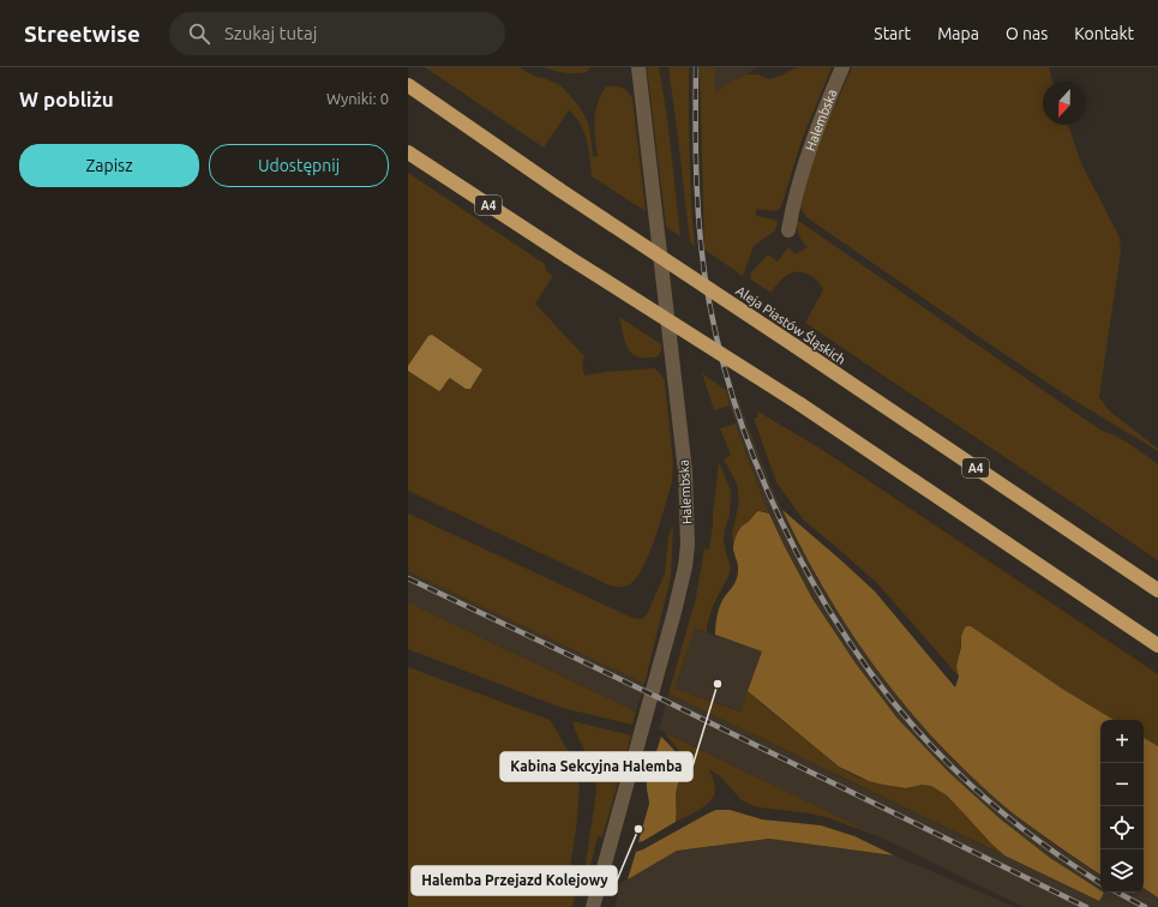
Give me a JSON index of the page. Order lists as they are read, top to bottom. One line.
{"streets":{"highway":["A4","Aleja Piastów Śląskich"],"street":["Halembska"]},"places":["Kabina Sekcyjna Halemba","Halemba Przejazd Kolejowy"],"north":"bottom","page":{"header":"Streetwise","search":"Szukaj tutaj","nav":["Start","Mapa","O nas","Kontakt"],"heading":["W pobliżu","Wyniki: 0"],"buttons":["Zapisz","Udostępnij"],"map_buttons":["+","−"]}}
